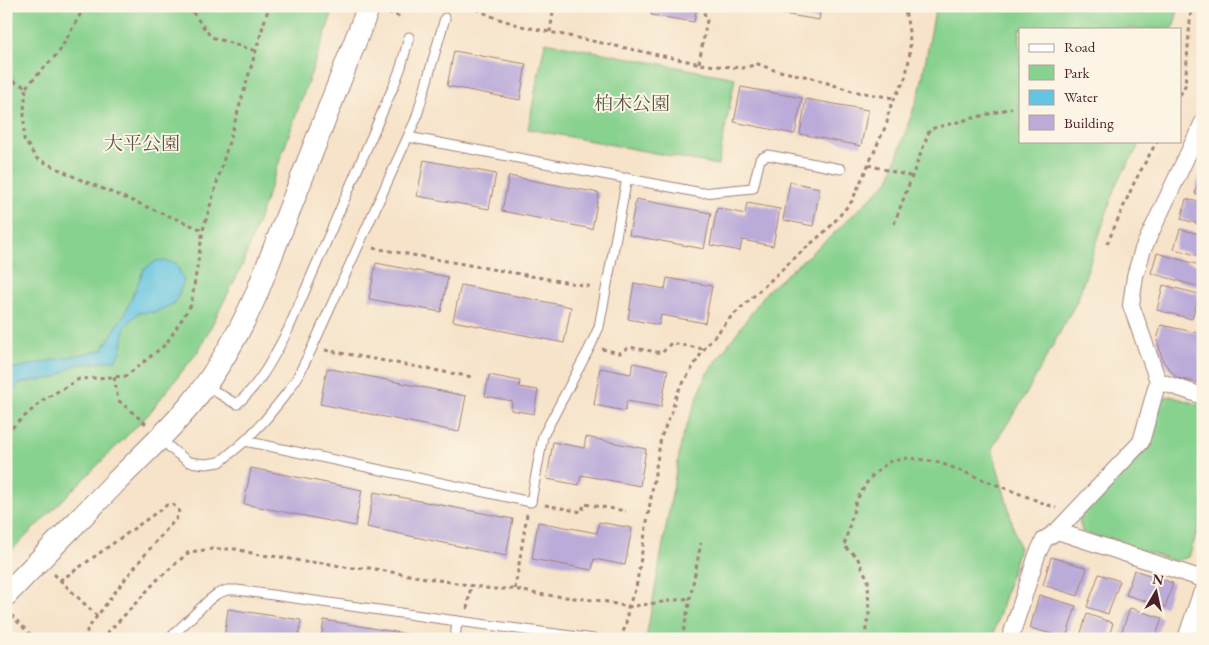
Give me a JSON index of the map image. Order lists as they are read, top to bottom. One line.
{"parks":["柏木公園","大平公園"],"legend":["Road","Park","Water","Building"],"north":"top"}
